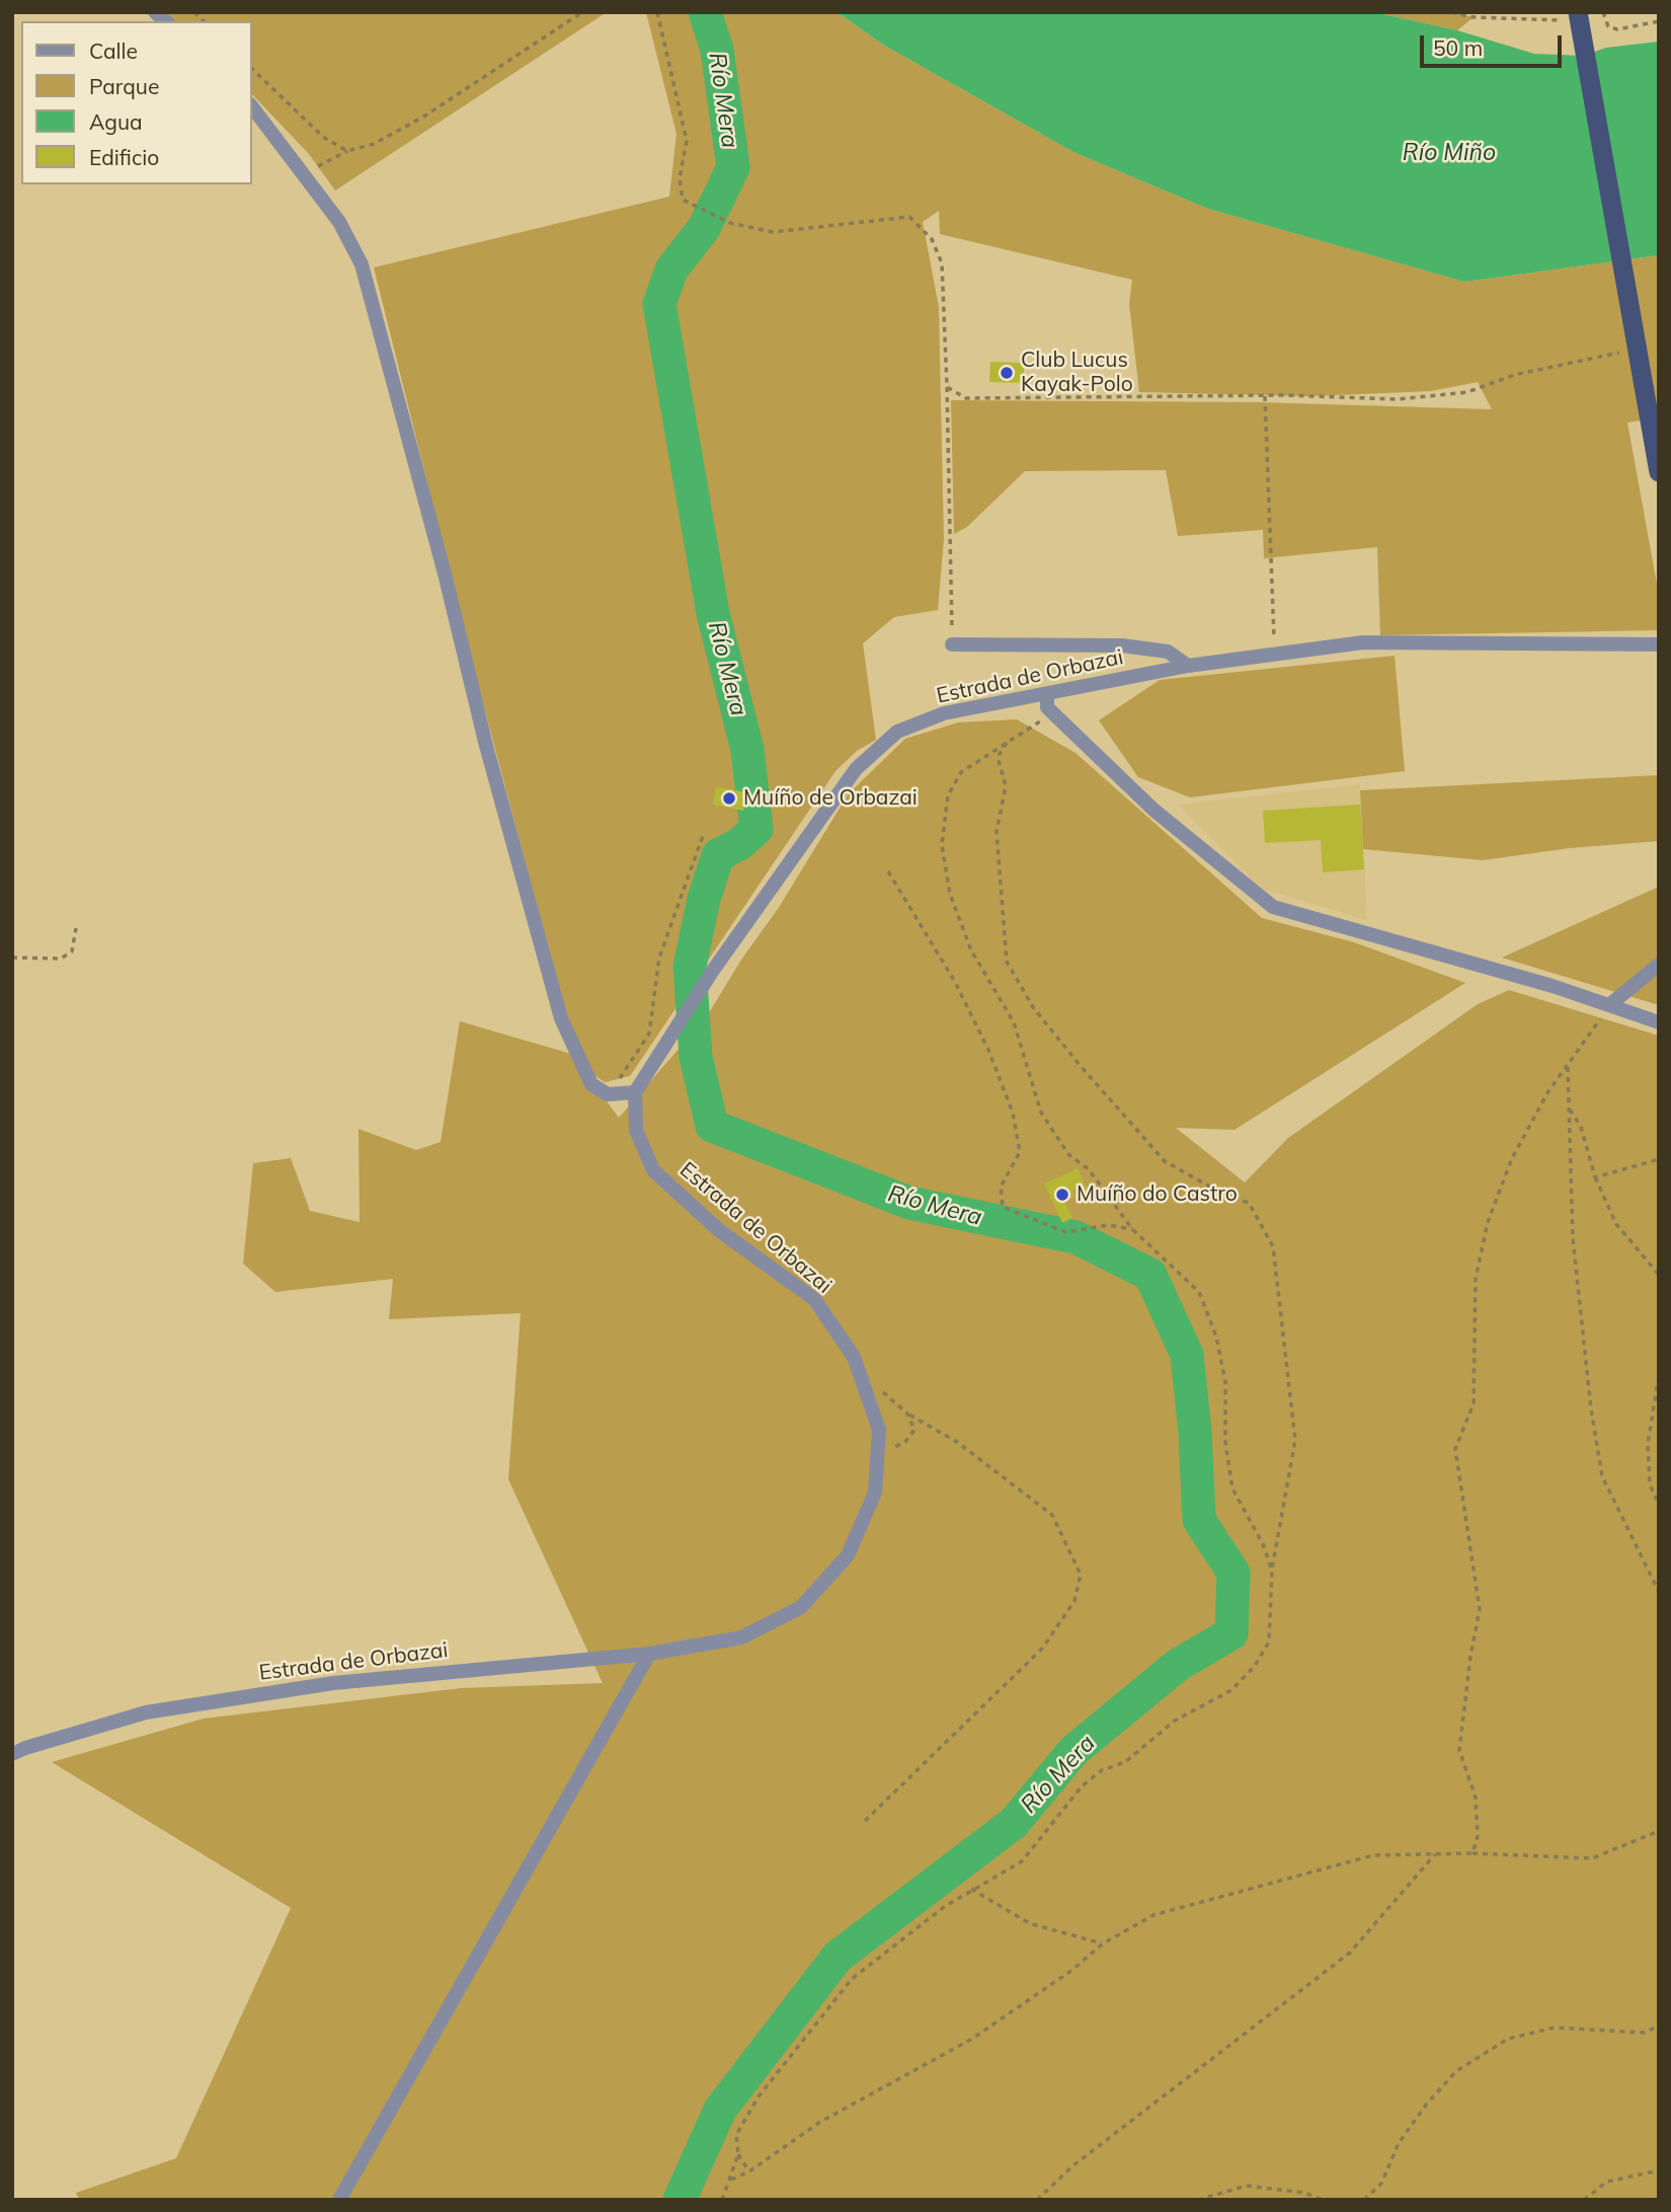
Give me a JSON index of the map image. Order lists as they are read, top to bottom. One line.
{"streets":{"street":["Estrada de Orbazai"]},"water":["Río Mera","Río Miño"],"places":["Club Lucus Kayak-Polo","Muíño de Orbazai","Muíño do Castro"],"legend":["Calle","Parque","Agua","Edificio"],"scale_bar":"50 m"}
